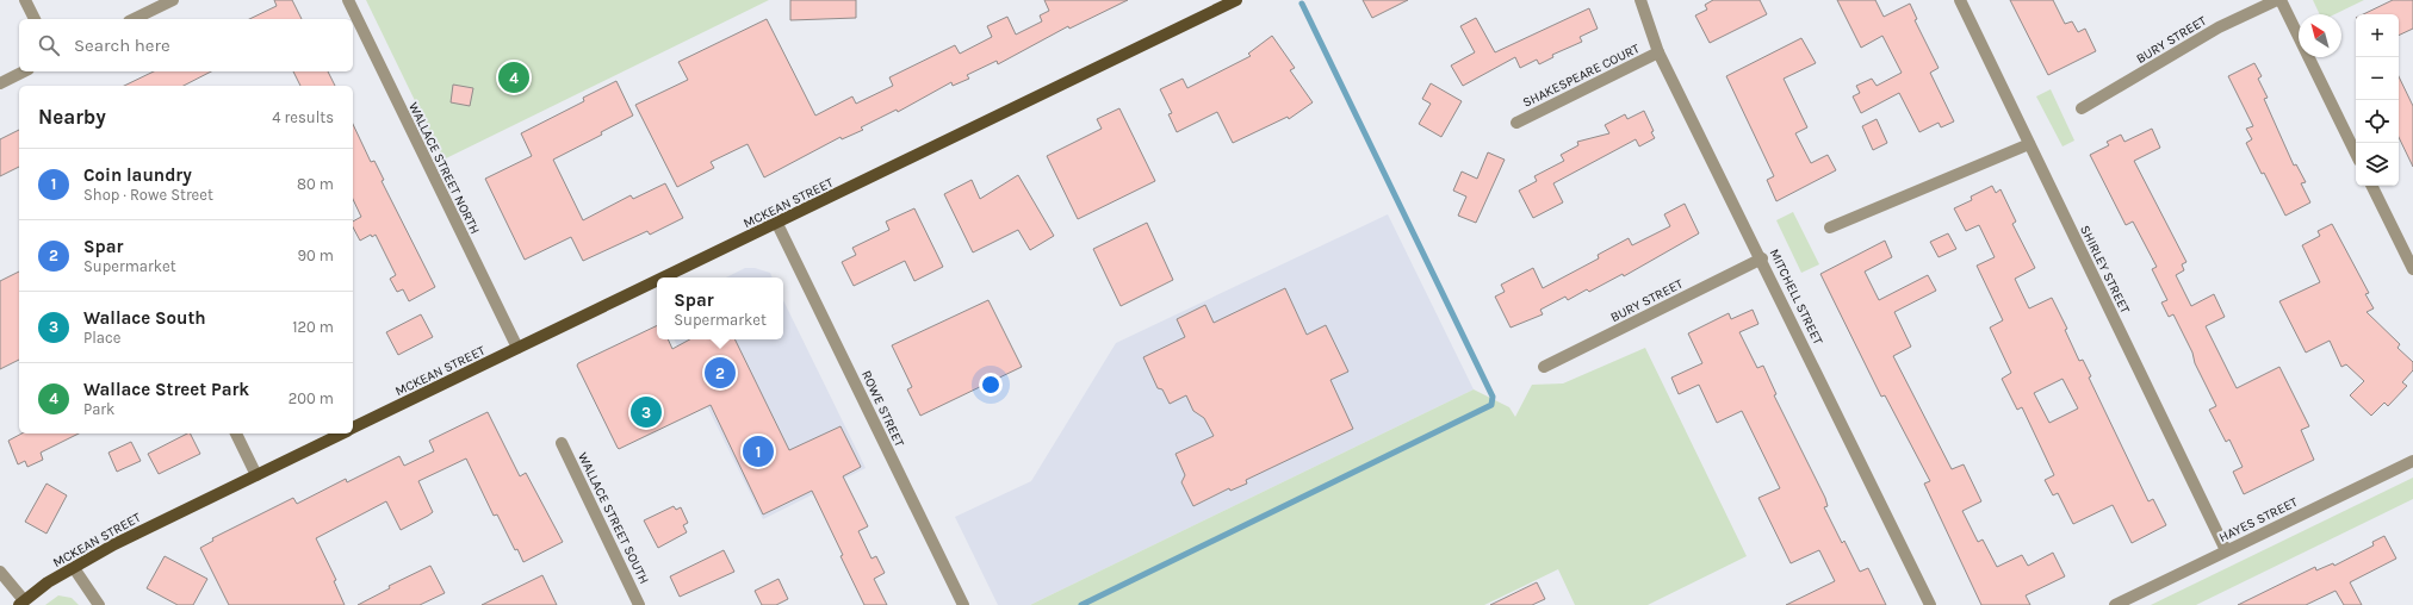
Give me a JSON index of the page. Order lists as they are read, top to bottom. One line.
{"streets":{"main road":["MCKEAN STREET"],"street":["BURY STREET","SHAKESPEARE COURT","WALLACE STREET NORTH","SHIRLEY STREET","MITCHELL STREET","ROWE STREET","WALLACE STREET SOUTH","HAYES STREET"]},"crossings":[["BURY STREET","MITCHELL STREET"],["SHAKESPEARE COURT","MITCHELL STREET"],["WALLACE STREET NORTH","MCKEAN STREET"],["MCKEAN STREET","ROWE STREET"],["SHIRLEY STREET","HAYES STREET"]],"north":"top left","page":{"map_buttons":["+","−"],"search":"Search here","pins":["4","2","3","1"],"heading":["Nearby","4 results"],"list":[{"mark":"1","name":"Coin laundry","note":"Shop · Rowe Street","value":"80 m"},{"mark":"2","name":"Spar","note":"Supermarket","value":"90 m"},{"mark":"3","name":"Wallace South","note":"Place","value":"120 m"},{"mark":"4","name":"Wallace Street Park","note":"Park","value":"200 m"}],"popup":["Spar","Supermarket"]}}
